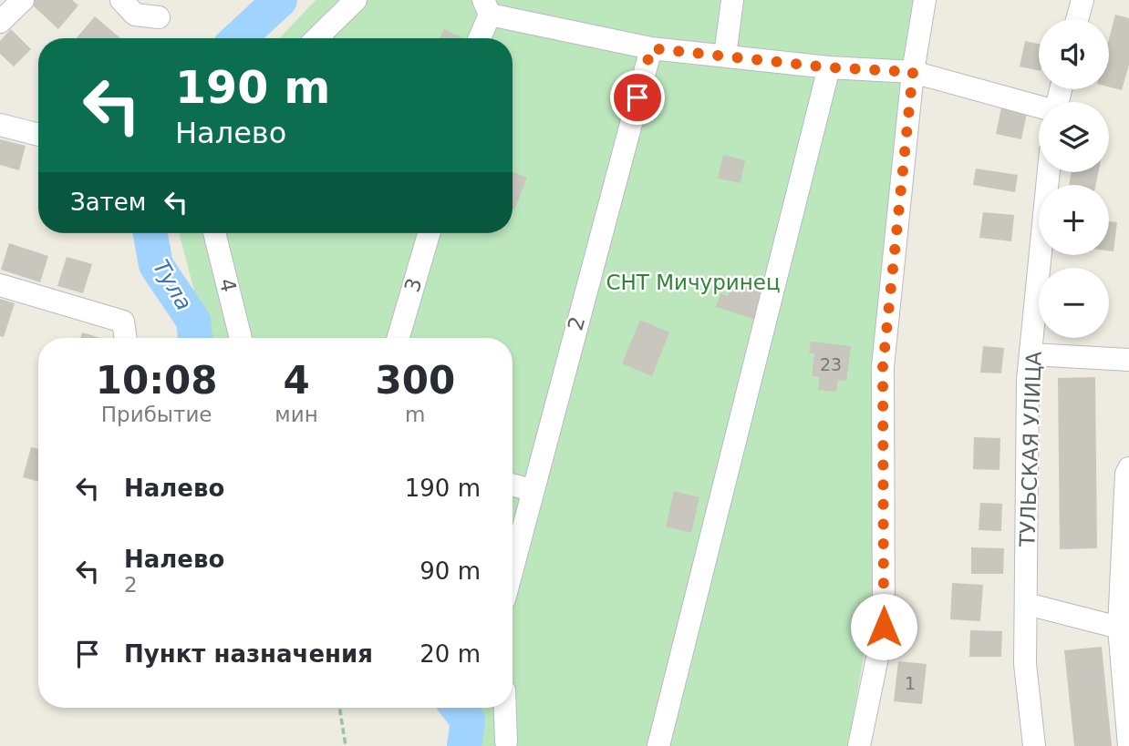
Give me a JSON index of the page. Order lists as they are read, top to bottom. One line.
{"streets":{"street":["4","3","2","ТУЛЬСКАЯ УЛИЦА"]},"water":["Тула"],"parks":["СНТ Мичуринец"],"house_numbers":["23","1"],"page":{"map_buttons":["+","−"],"turn":["190 m","Налево"],"then":"Затем","eta":["10:08","Прибытие","4","мин","300","m"],"list":[{"name":"Налево","value":"190 m"},{"name":"Налево","note":"2","value":"90 m"},{"name":"Пункт назначения","value":"20 m"}]}}
